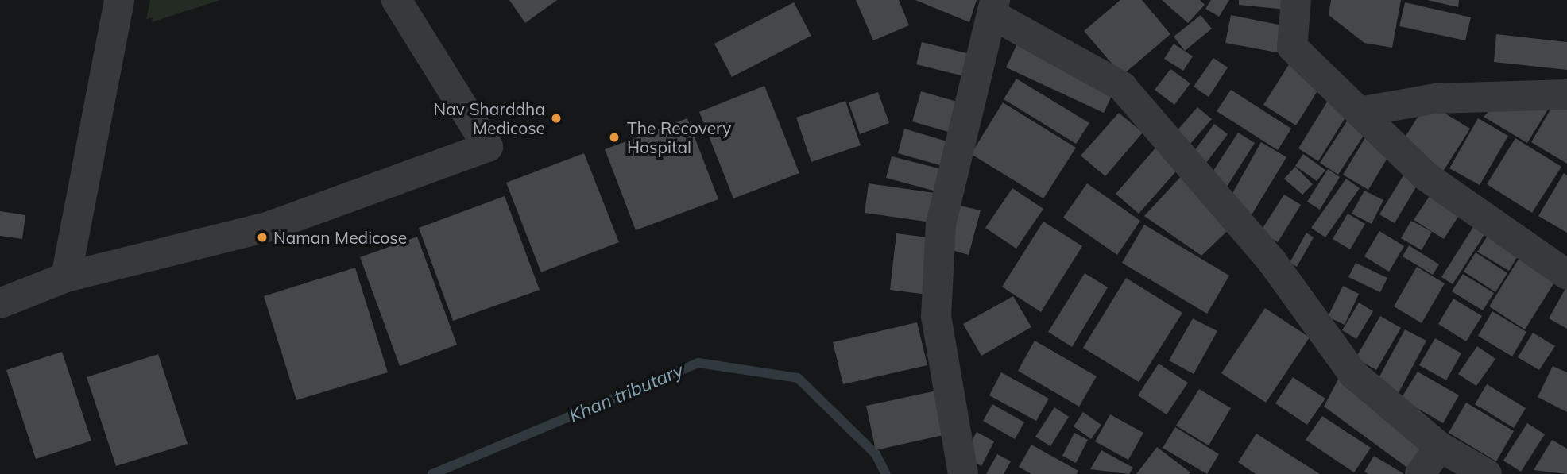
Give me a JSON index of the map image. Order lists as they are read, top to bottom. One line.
{"water":["Khan tributary"],"places":["Nav Sharddha Medicose","The Recovery Hospital","Naman Medicose"]}
